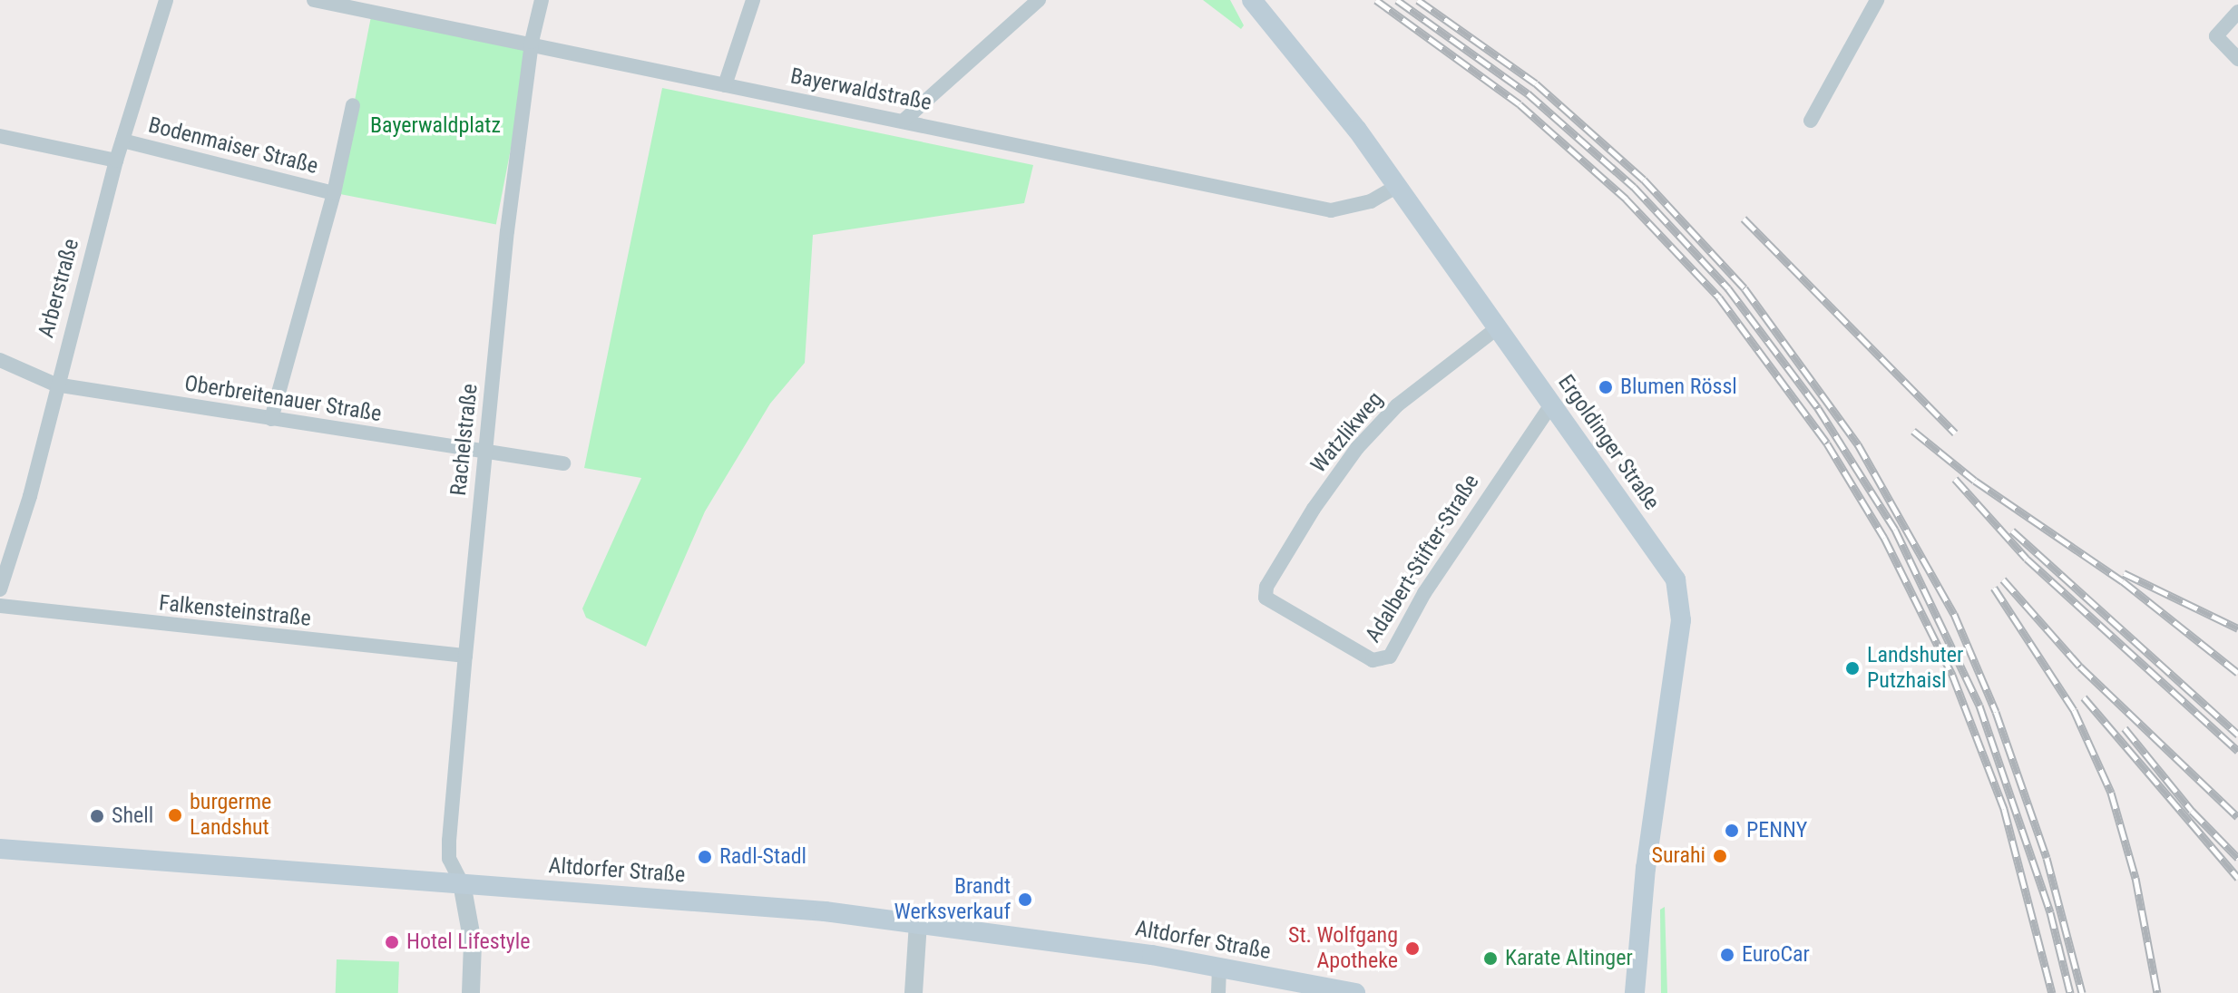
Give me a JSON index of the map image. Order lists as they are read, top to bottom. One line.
{"streets":{"main road":["Ergoldinger Straße","Altdorfer Straße"],"street":["Bayerwaldstraße","Bodenmaiser Straße","Arberstraße","Oberbreitenauer Straße","Watzlikweg","Rachelstraße","Adalbert-Stifter-Straße","Falkensteinstraße"]},"crossings":[["Bayerwaldstraße","Rachelstraße"],["Bayerwaldstraße","Ergoldinger Straße"],["Bodenmaiser Straße","Arberstraße"],["Bodenmaiser Straße","Oberbreitenauer Straße"],["Arberstraße","Oberbreitenauer Straße"],["Oberbreitenauer Straße","Rachelstraße"],["Watzlikweg","Ergoldinger Straße"],["Watzlikweg","Adalbert-Stifter-Straße"],["Rachelstraße","Falkensteinstraße"],["Rachelstraße","Altdorfer Straße"],["Ergoldinger Straße","Adalbert-Stifter-Straße"]],"parks":["Bayerwaldplatz"],"places":["Blumen Rössl","Landshuter Putzhaisl","burgerme Landshut","Shell","PENNY","Surahi","Radl-Stadl","Brandt Werksverkauf","Hotel Lifestyle","St. Wolfgang Apotheke","EuroCar","Karate Altinger"]}
